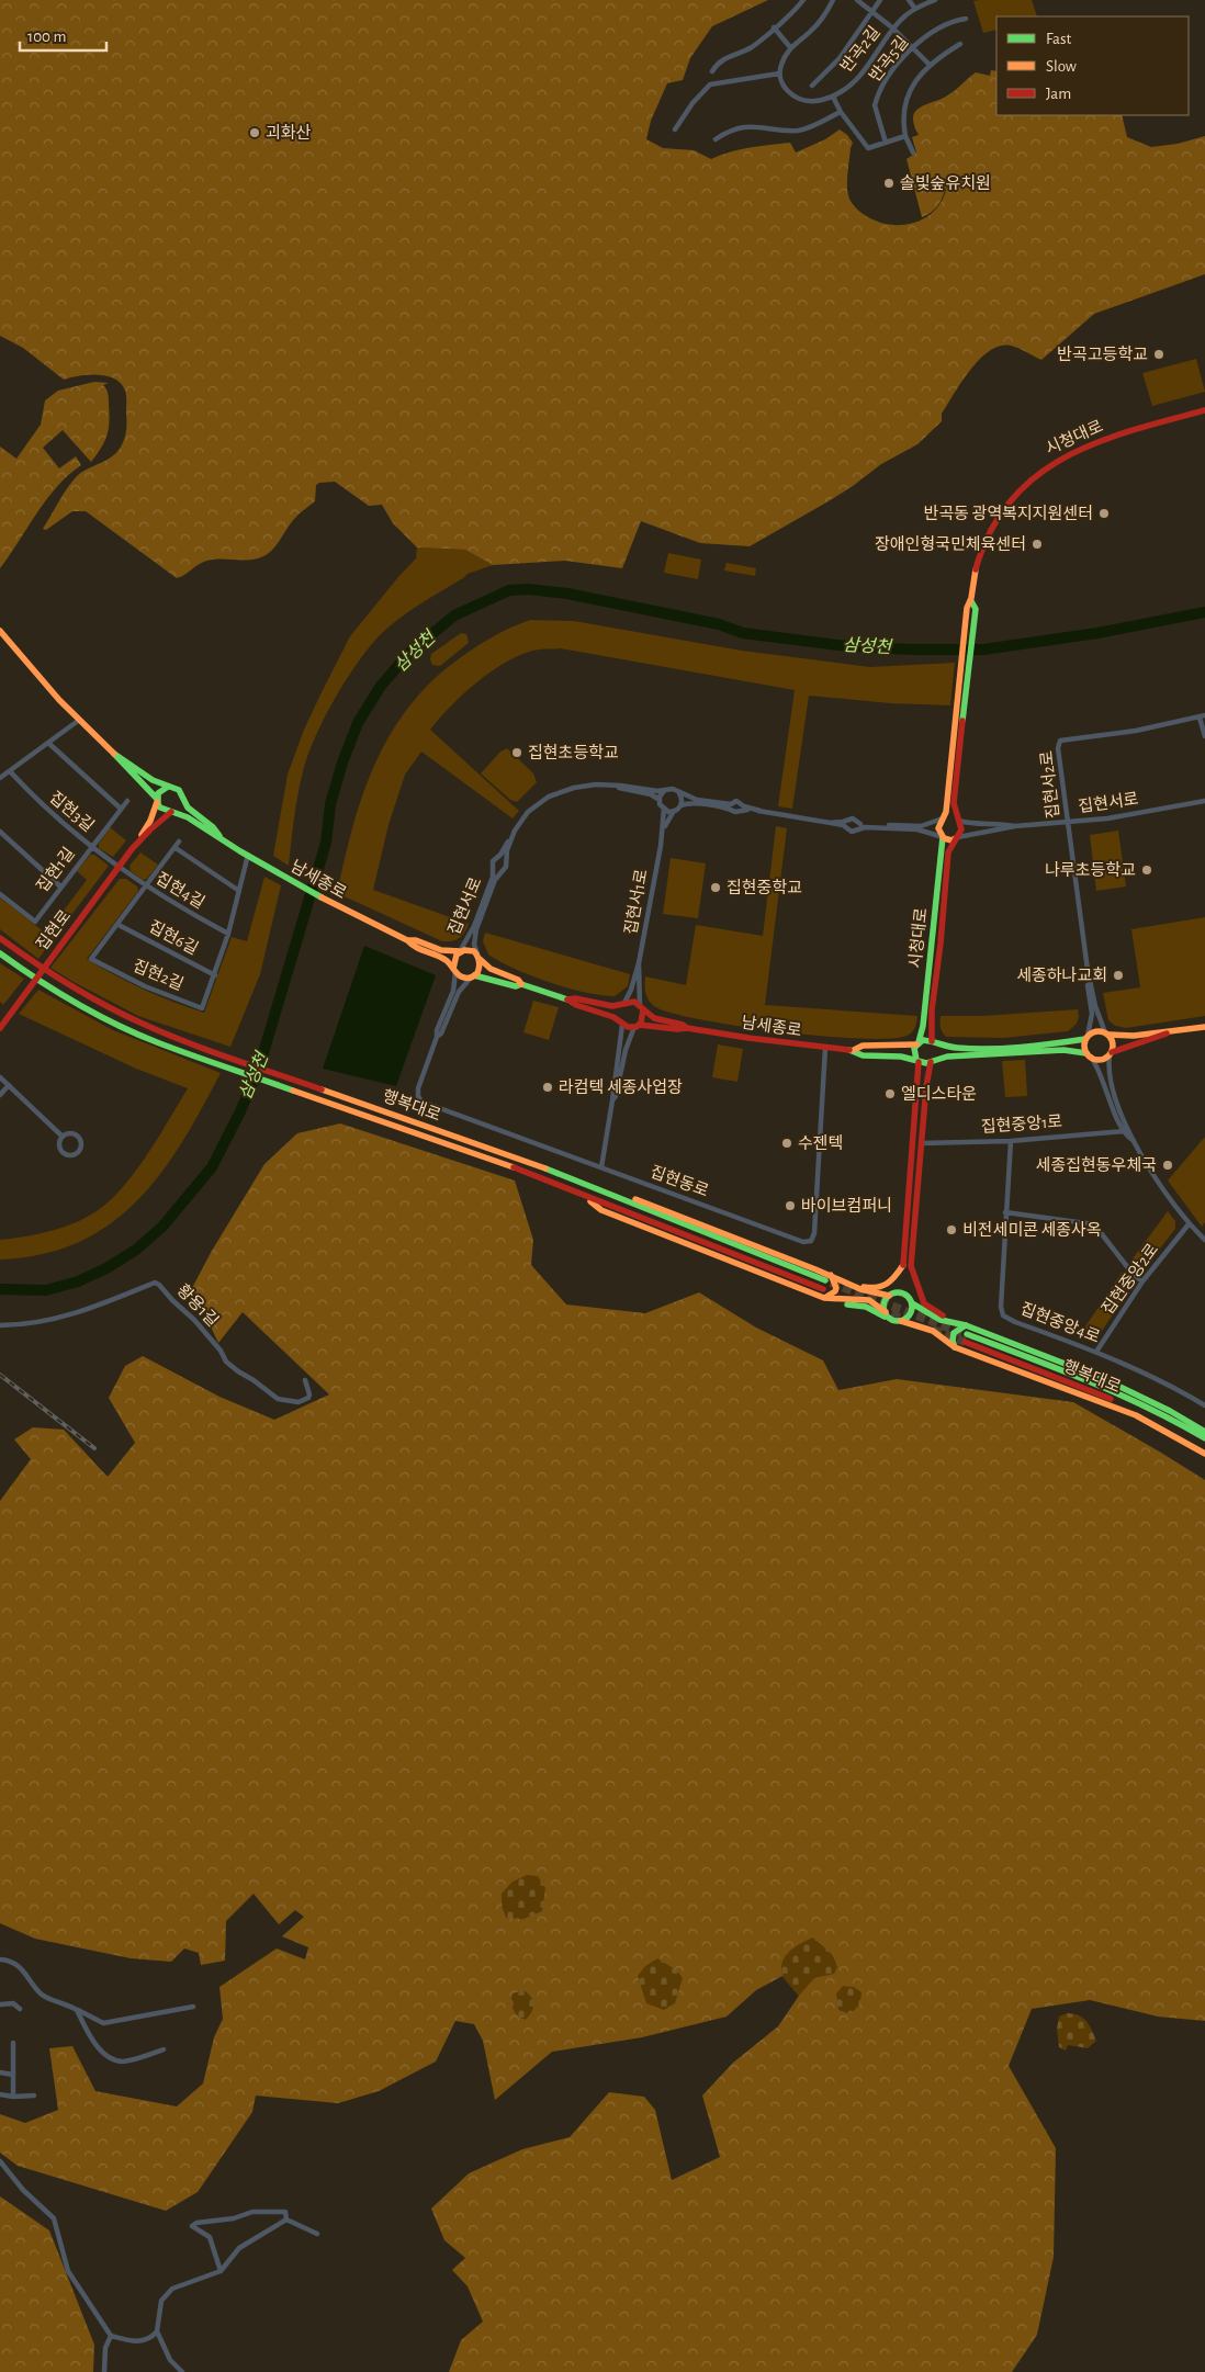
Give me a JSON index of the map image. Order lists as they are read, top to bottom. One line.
{"streets":{"main road":["시청대로","남세종로","집현로","행복대로"],"street":["반곡2길","반곡5길","집현서2로","집현서로","집현3길","집현1길","집현4길","집현서1로","집현6길","집현2길","집현중앙1로","집현동로","집현중앙2로","황용1길","집현중앙4로"]},"crossings":[["시청대로","집현서로"],["시청대로","남세종로"],["집현서2로","집현서로"],["집현서로","남세종로"],["집현서로","집현동로"],["집현3길","집현1길"],["집현3길","집현4길"],["집현3길","집현로"],["남세종로","집현서1로"],["남세종로","집현로"],["남세종로","집현2길"],["남세종로","집현동로"],["집현4길","집현로"],["집현4길","집현2길"],["집현6길","집현2길"],["집현중앙1로","집현중앙4로"],["집현중앙2로","집현중앙4로"]],"water":["삼성천"],"places":["괴화산","솔빛숲유치원","반곡고등학교","반곡동 광역복지지원센터","장애인형국민체육센터","집현초등학교","나루초등학교","집현중학교","세종하나교회","라컴텍 세종사업장","엘디스타운","수젠텍","세종집현동우체국","바이브컴퍼니","비전세미콘 세종사옥"],"legend":["Fast","Slow","Jam"],"scale_bar":"100 m"}
